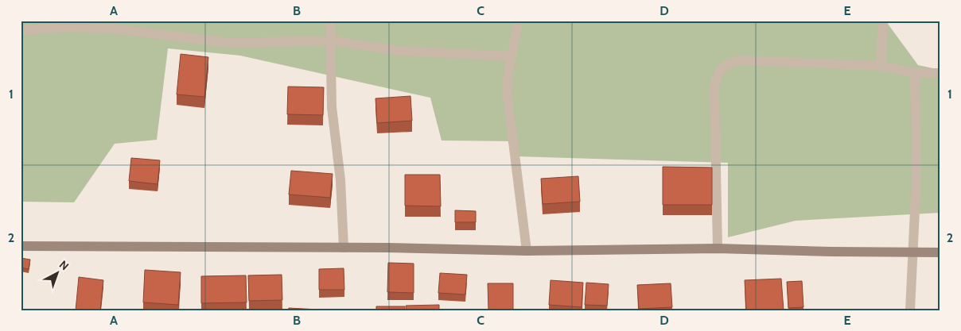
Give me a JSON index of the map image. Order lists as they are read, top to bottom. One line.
{"north":"top right","grid":{"columns":["A","B","C","D","E"],"rows":["1","2"]}}
